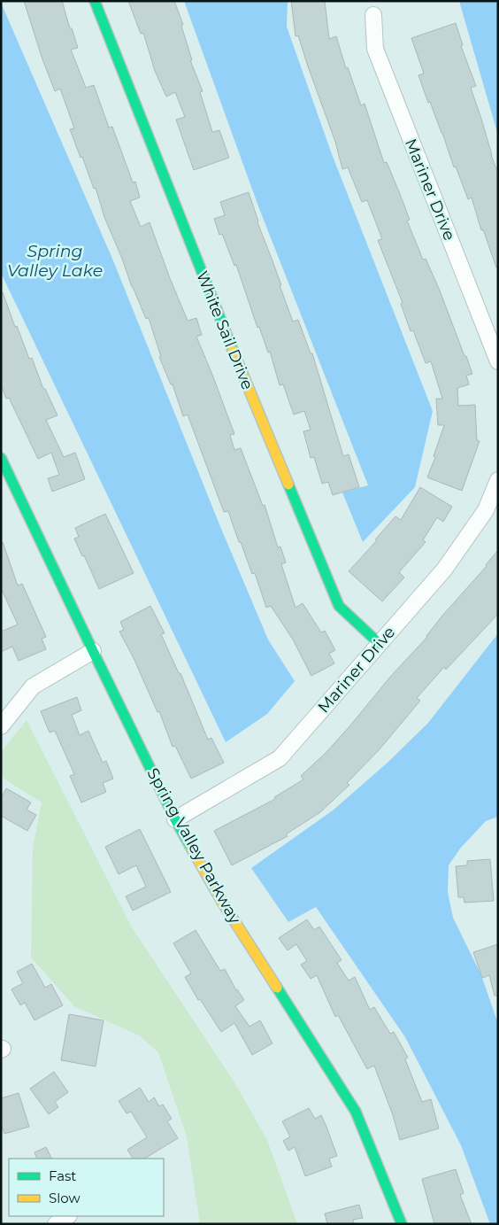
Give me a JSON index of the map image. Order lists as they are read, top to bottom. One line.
{"streets":{"street":["Mariner Drive","White Sail Drive","Spring Valley Parkway"]},"crossings":[["Mariner Drive","White Sail Drive"],["Mariner Drive","Spring Valley Parkway"]],"water":["Spring Valley Lake"],"legend":["Fast","Slow"]}
